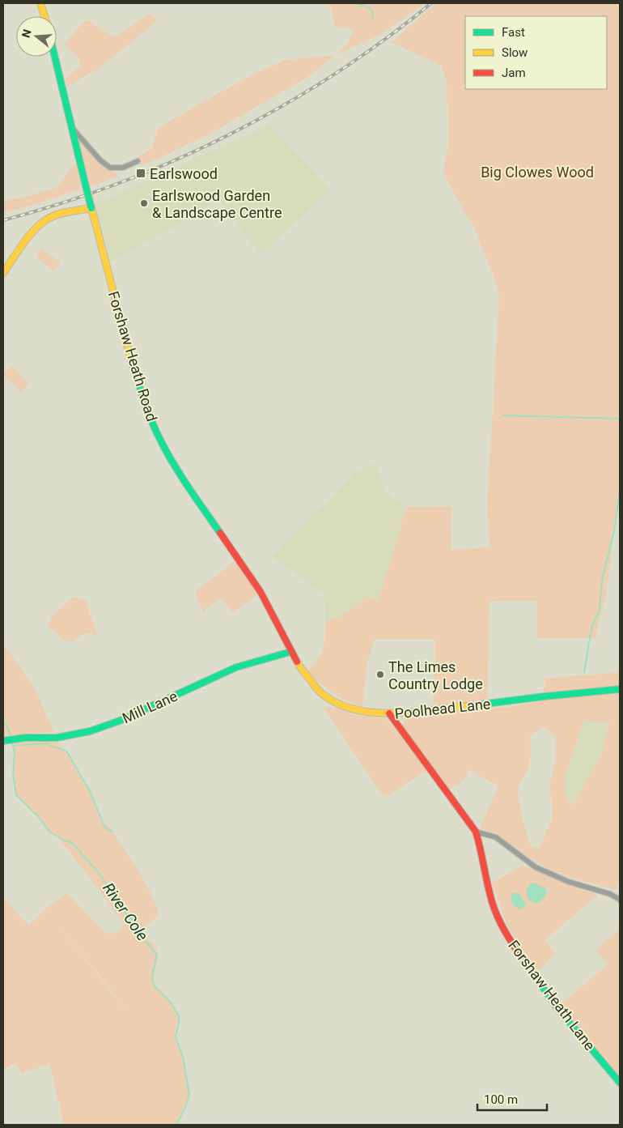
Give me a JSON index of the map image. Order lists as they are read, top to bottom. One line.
{"streets":{"street":["Forshaw Heath Road","Mill Lane","Poolhead Lane","Forshaw Heath Lane"]},"crossings":[["Forshaw Heath Road","Mill Lane"],["Forshaw Heath Road","Poolhead Lane"],["Mill Lane","Poolhead Lane"],["Poolhead Lane","Forshaw Heath Lane"]],"water":["River Cole"],"parks":["Big Clowes Wood"],"places":{"transit":["Earlswood"],"other":["Earlswood Garden & Landscape Centre","The Limes Country Lodge"]},"legend":["Fast","Slow","Jam"],"scale_bar":"100 m","north":"left"}
